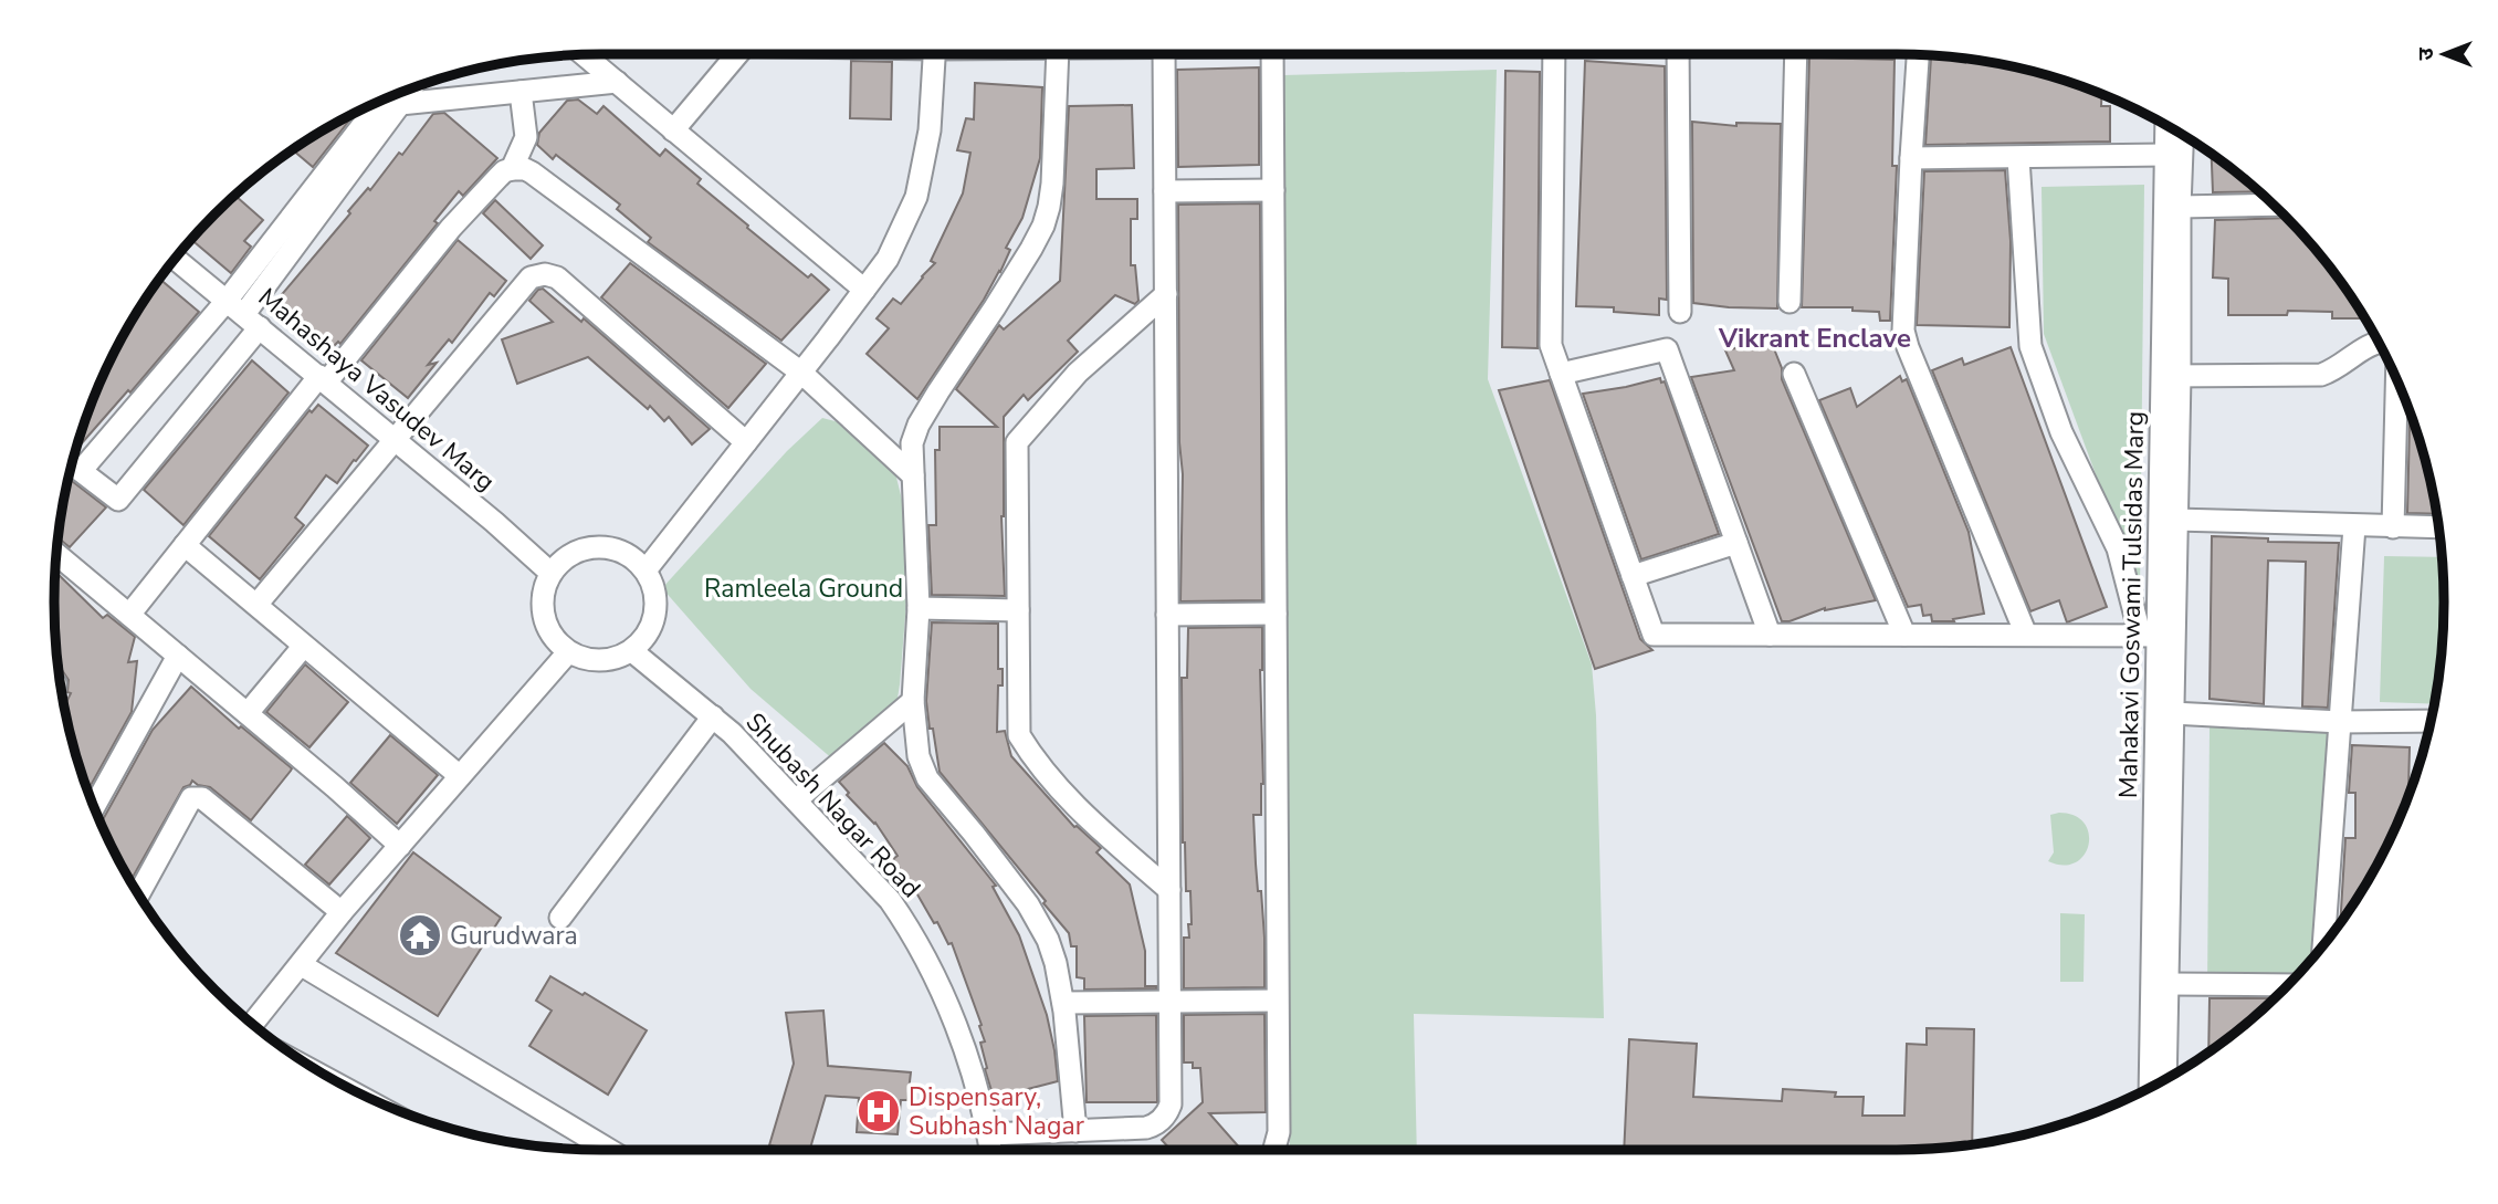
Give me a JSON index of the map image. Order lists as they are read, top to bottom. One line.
{"streets":{"street":["Mahashaya Vasudev Marg","Mahakavi Goswami Tulsidas Marg","Shubash Nagar Road"]},"crossings":[["Mahashaya Vasudev Marg","Shubash Nagar Road"]],"districts":["Vikrant Enclave"],"parks":["Ramleela Ground"],"places":{"temple":["Gurudwara"],"hospital":["Dispensary, Subhash Nagar"]},"north":"left"}
